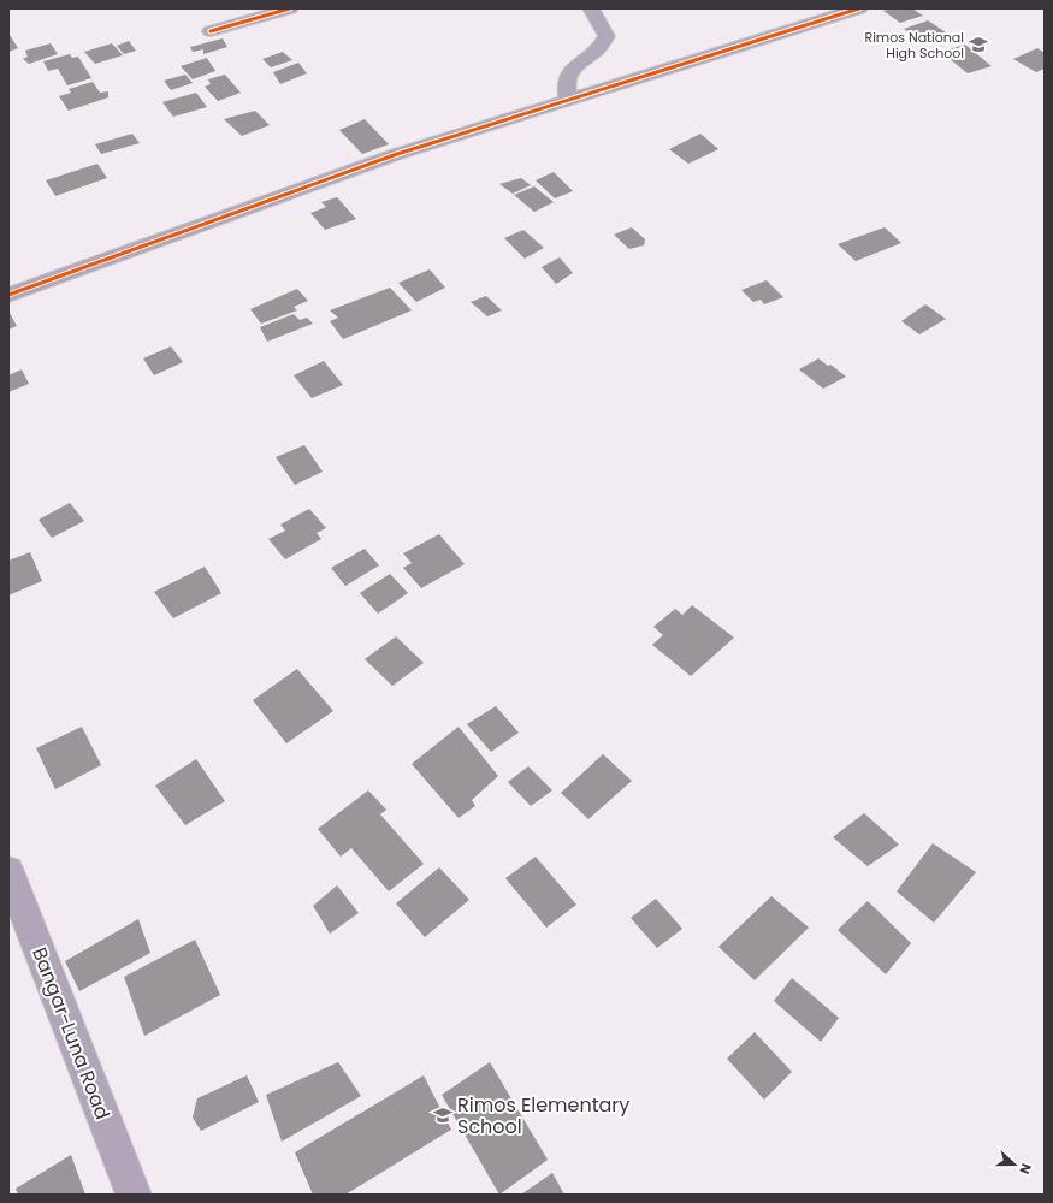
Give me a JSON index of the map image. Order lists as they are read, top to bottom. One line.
{"streets":{"main road":["Bangar-Luna Road"]},"places":{"school or university":["Rimos National High School","Rimos Elementary School"]},"north":"right"}
